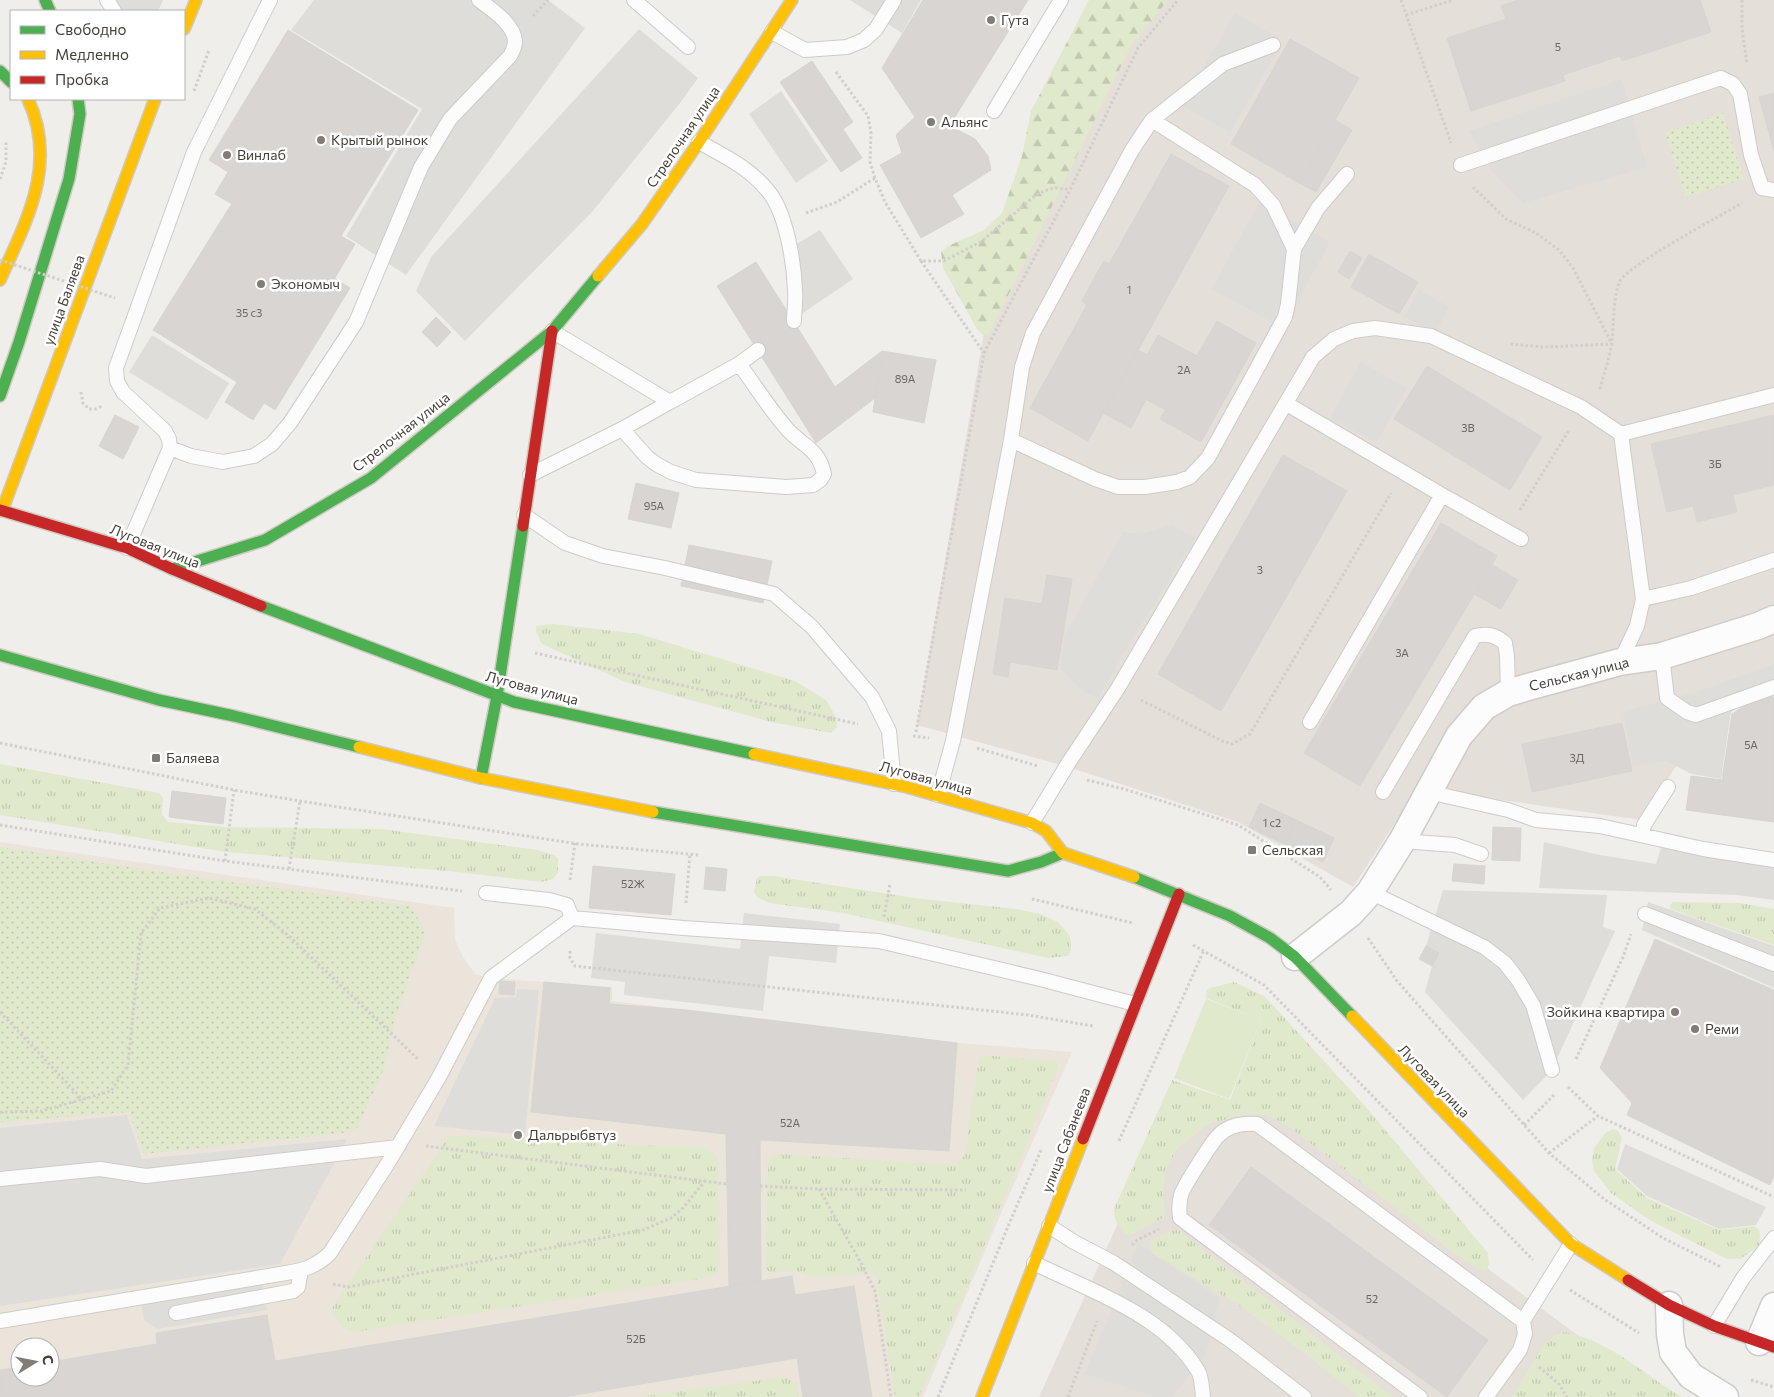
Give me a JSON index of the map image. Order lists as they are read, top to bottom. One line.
{"streets":{"main road":["Стрелочная улица","улица Баляева","Луговая улица","улица Сабанеева"],"street":["Сельская улица"]},"crossings":[["Стрелочная улица","Луговая улица"],["улица Баляева","Луговая улица"],["Луговая улица","Сельская улица"],["Луговая улица","улица Сабанеева"]],"places":{"other":["Гута","Альянс","Крытый рынок","Винлаб","Экономыч","Зойкина квартира","Реми","Дальрыбвтуз"],"transit":["Баляева","Сельская"]},"house_numbers":["5","1","35 с3","2А","89А","3В","3Б","95А","3","3А","5А","3Д","1 с2","52Ж","52А","52","52Б"],"legend":["Свободно","Медленно","Пробка"],"north":"right"}
